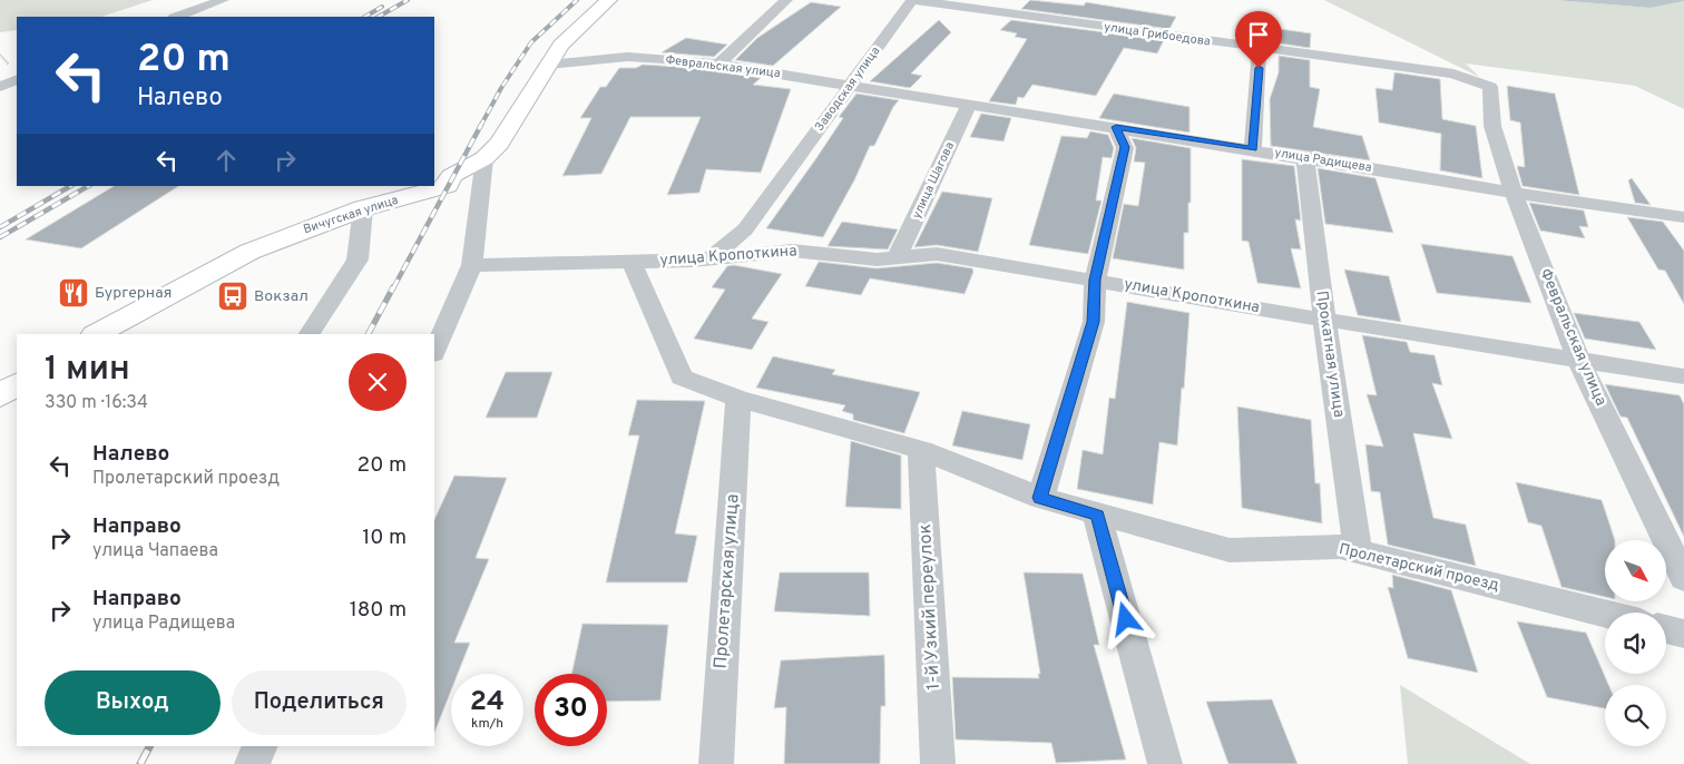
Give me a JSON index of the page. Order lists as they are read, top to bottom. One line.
{"streets":{"main road":["Вичугская улица"],"street":["улица Грибоедова","Февральская улица","Заводская улица","улица Радищева","улица Шагова","улица Кропоткина","Прокатная улица","Пролетарский проезд","Пролетарская улица","1-й Узкий переулок"]},"crossings":[["улица Грибоедова","Февральская улица"],["улица Грибоедова","Заводская улица"],["Февральская улица","Заводская улица"],["Февральская улица","улица Радищева"],["Февральская улица","Вичугская улица"],["Февральская улица","улица Кропоткина"],["Заводская улица","улица Радищева"],["Заводская улица","улица Кропоткина"],["улица Радищева","улица Шагова"],["улица Радищева","Прокатная улица"],["улица Шагова","улица Кропоткина"],["улица Кропоткина","Прокатная улица"],["улица Кропоткина","Пролетарский проезд"],["Прокатная улица","Пролетарский проезд"],["Пролетарский проезд","Пролетарская улица"],["Пролетарский проезд","1-й Узкий переулок"]],"places":{"restaurant":["Бургерная"],"bus stop":["Вокзал"]},"north":"bottom right","page":{"turn":["20 m","Налево"],"heading":["1 мин","330 m · 16:34"],"list":[{"name":"Налево","note":"Пролетарский проезд","value":"20 m"},{"name":"Направо","note":"улица Чапаева","value":"10 m"},{"name":"Направо","note":"улица Радищева","value":"180 m"}],"buttons":["Выход","Поделиться"],"speed":"24 km/h","limit":"30"}}
